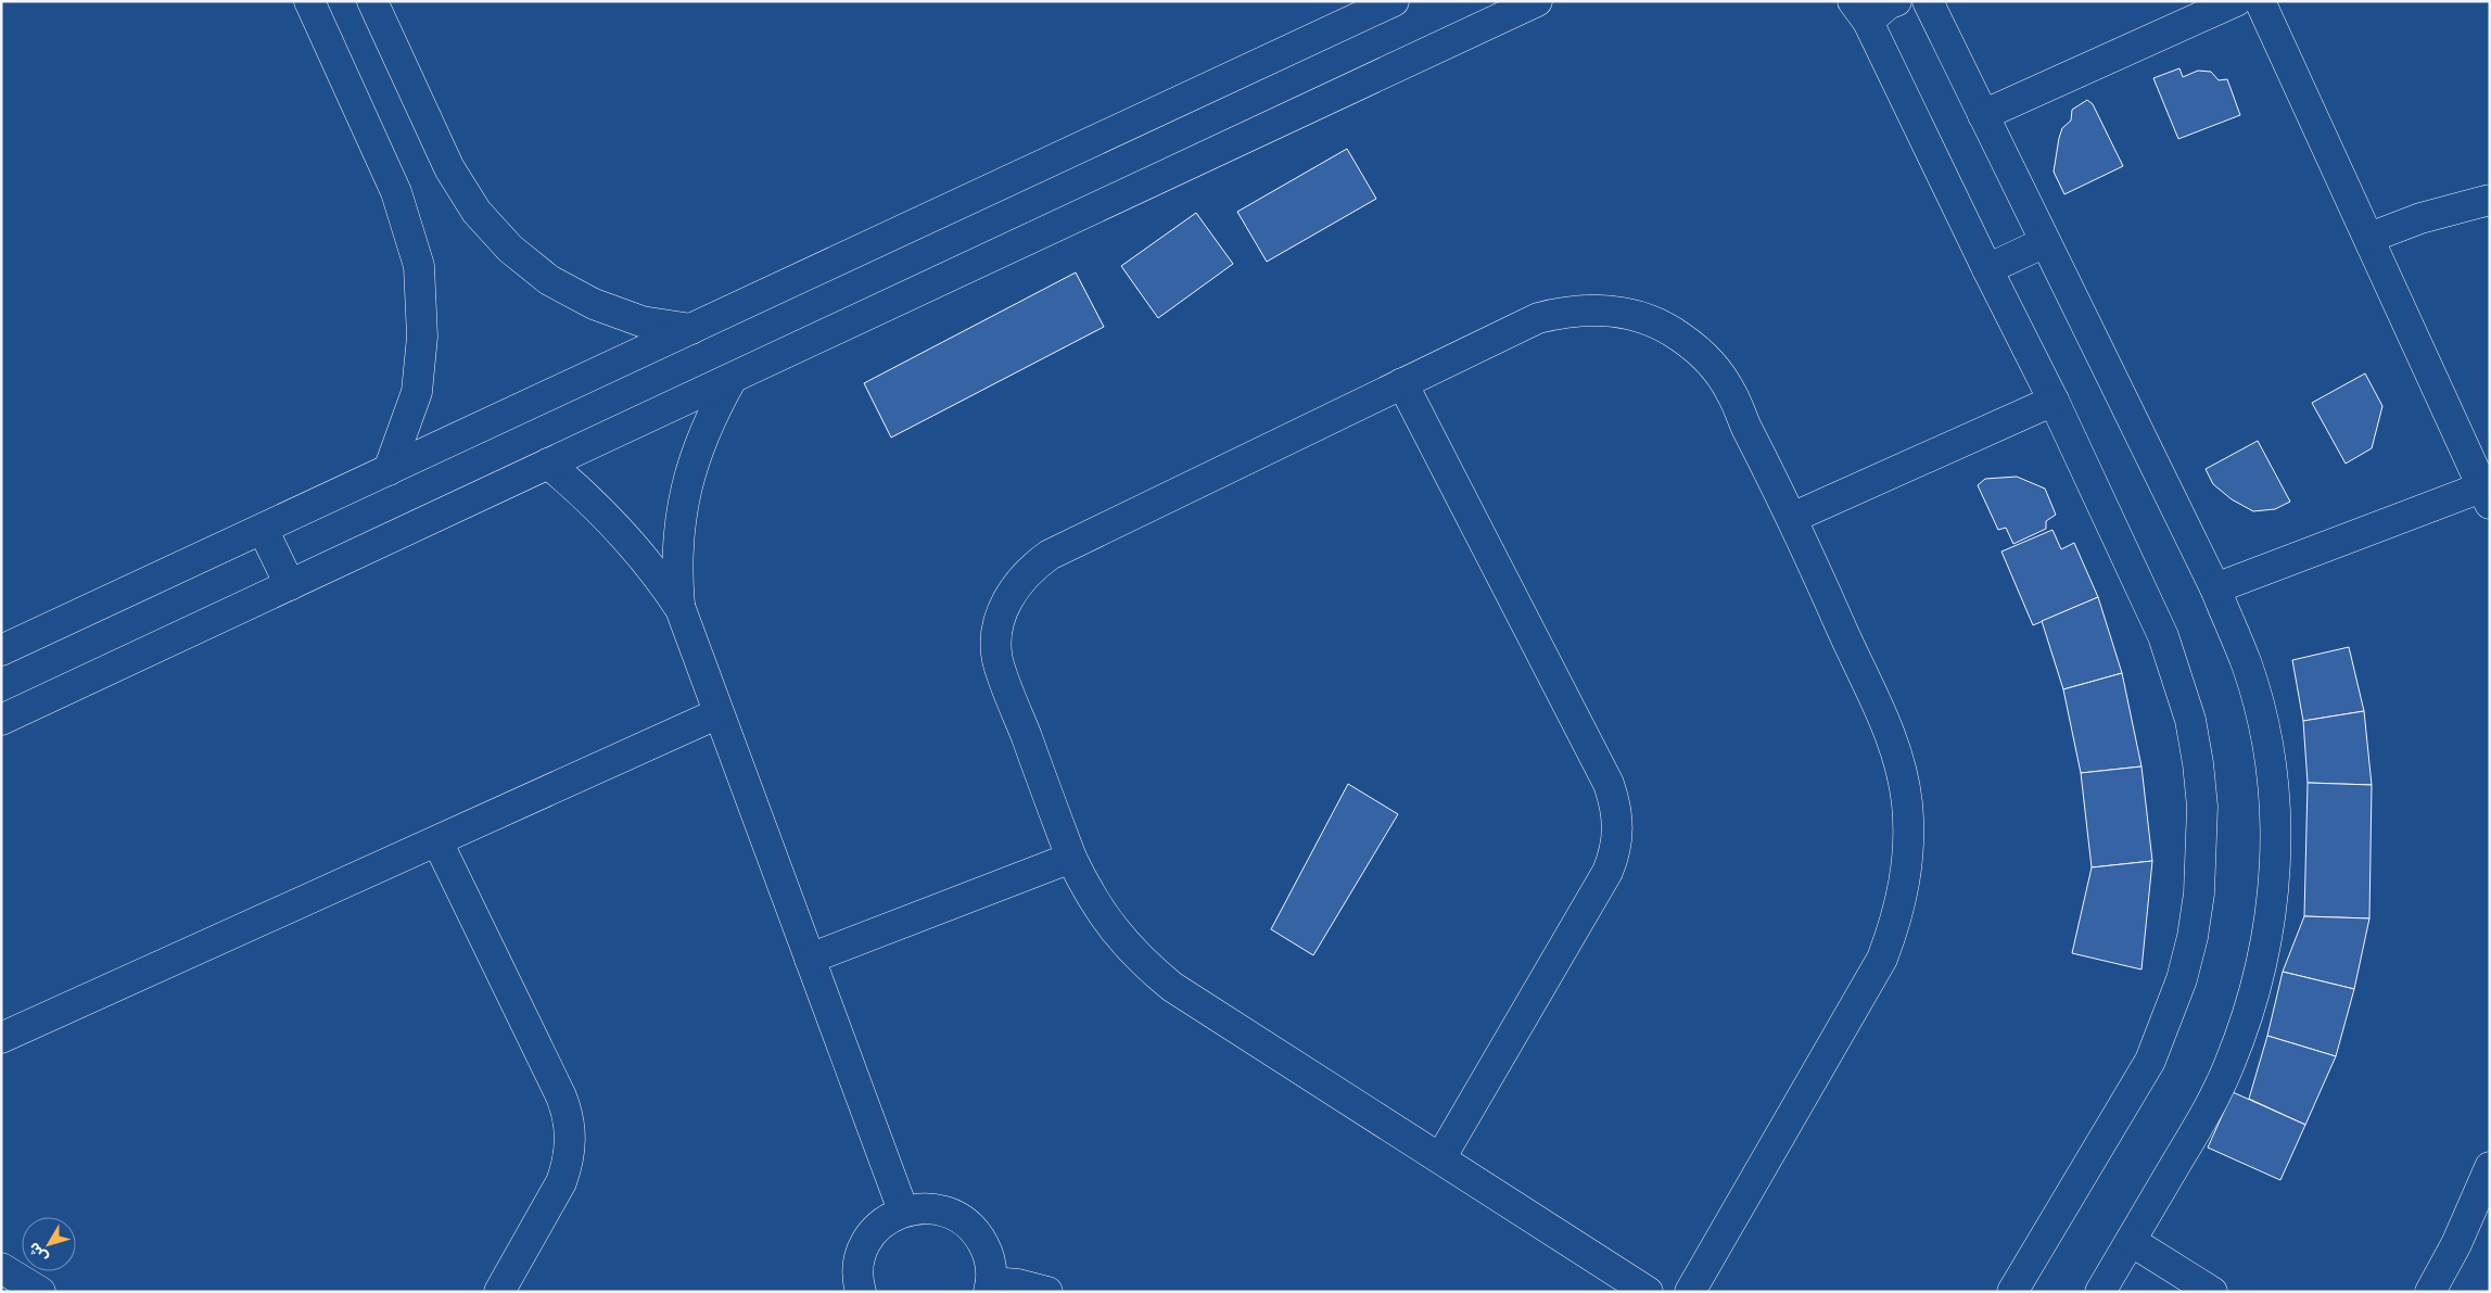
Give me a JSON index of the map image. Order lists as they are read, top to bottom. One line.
{"north":"bottom left"}
